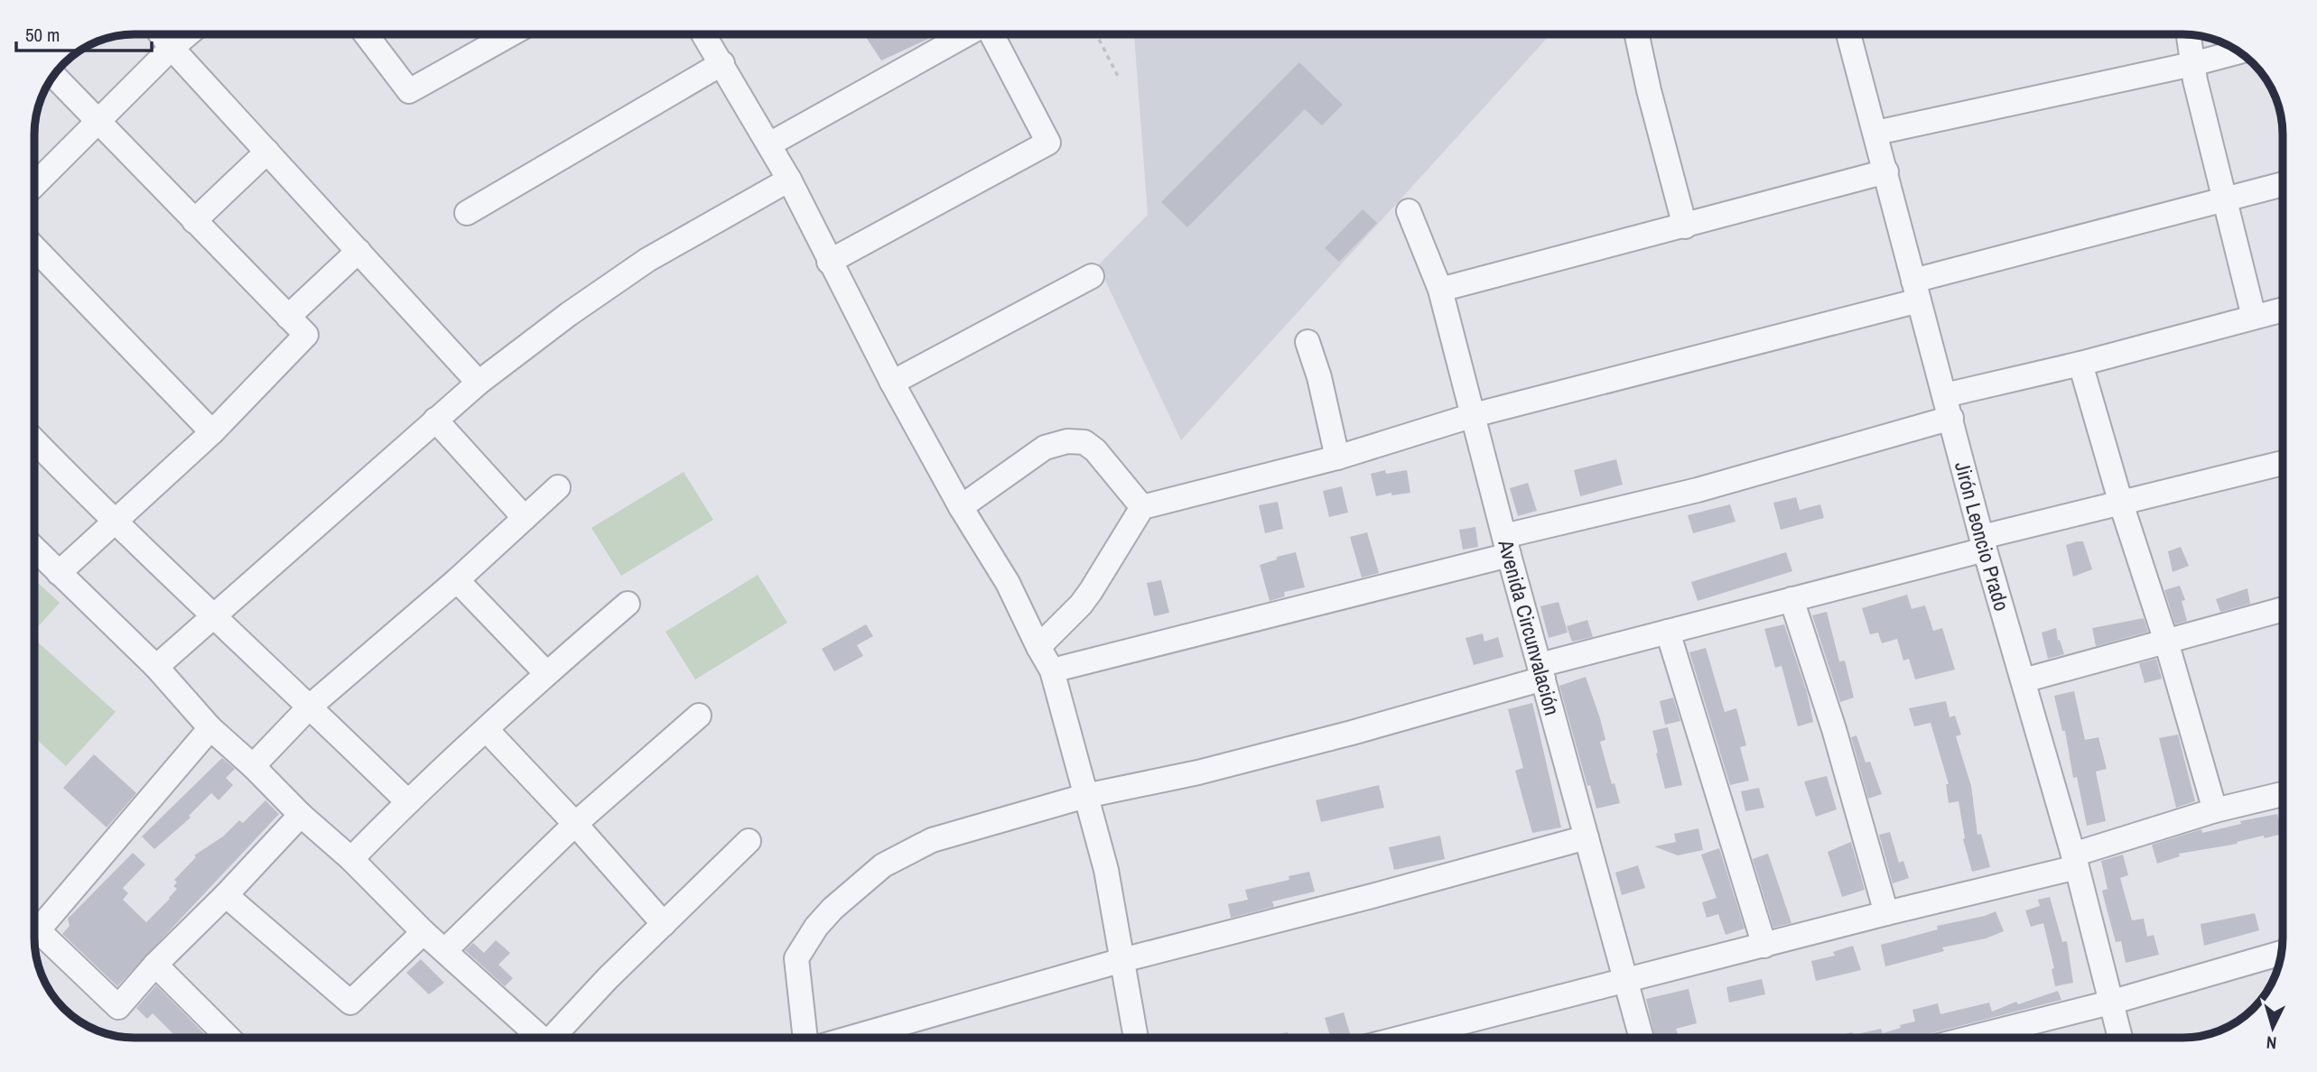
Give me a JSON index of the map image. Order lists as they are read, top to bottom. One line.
{"streets":{"street":["Jirón Leoncio Prado","Avenida Circunvalación"]},"scale_bar":"50 m","north":"bottom"}
